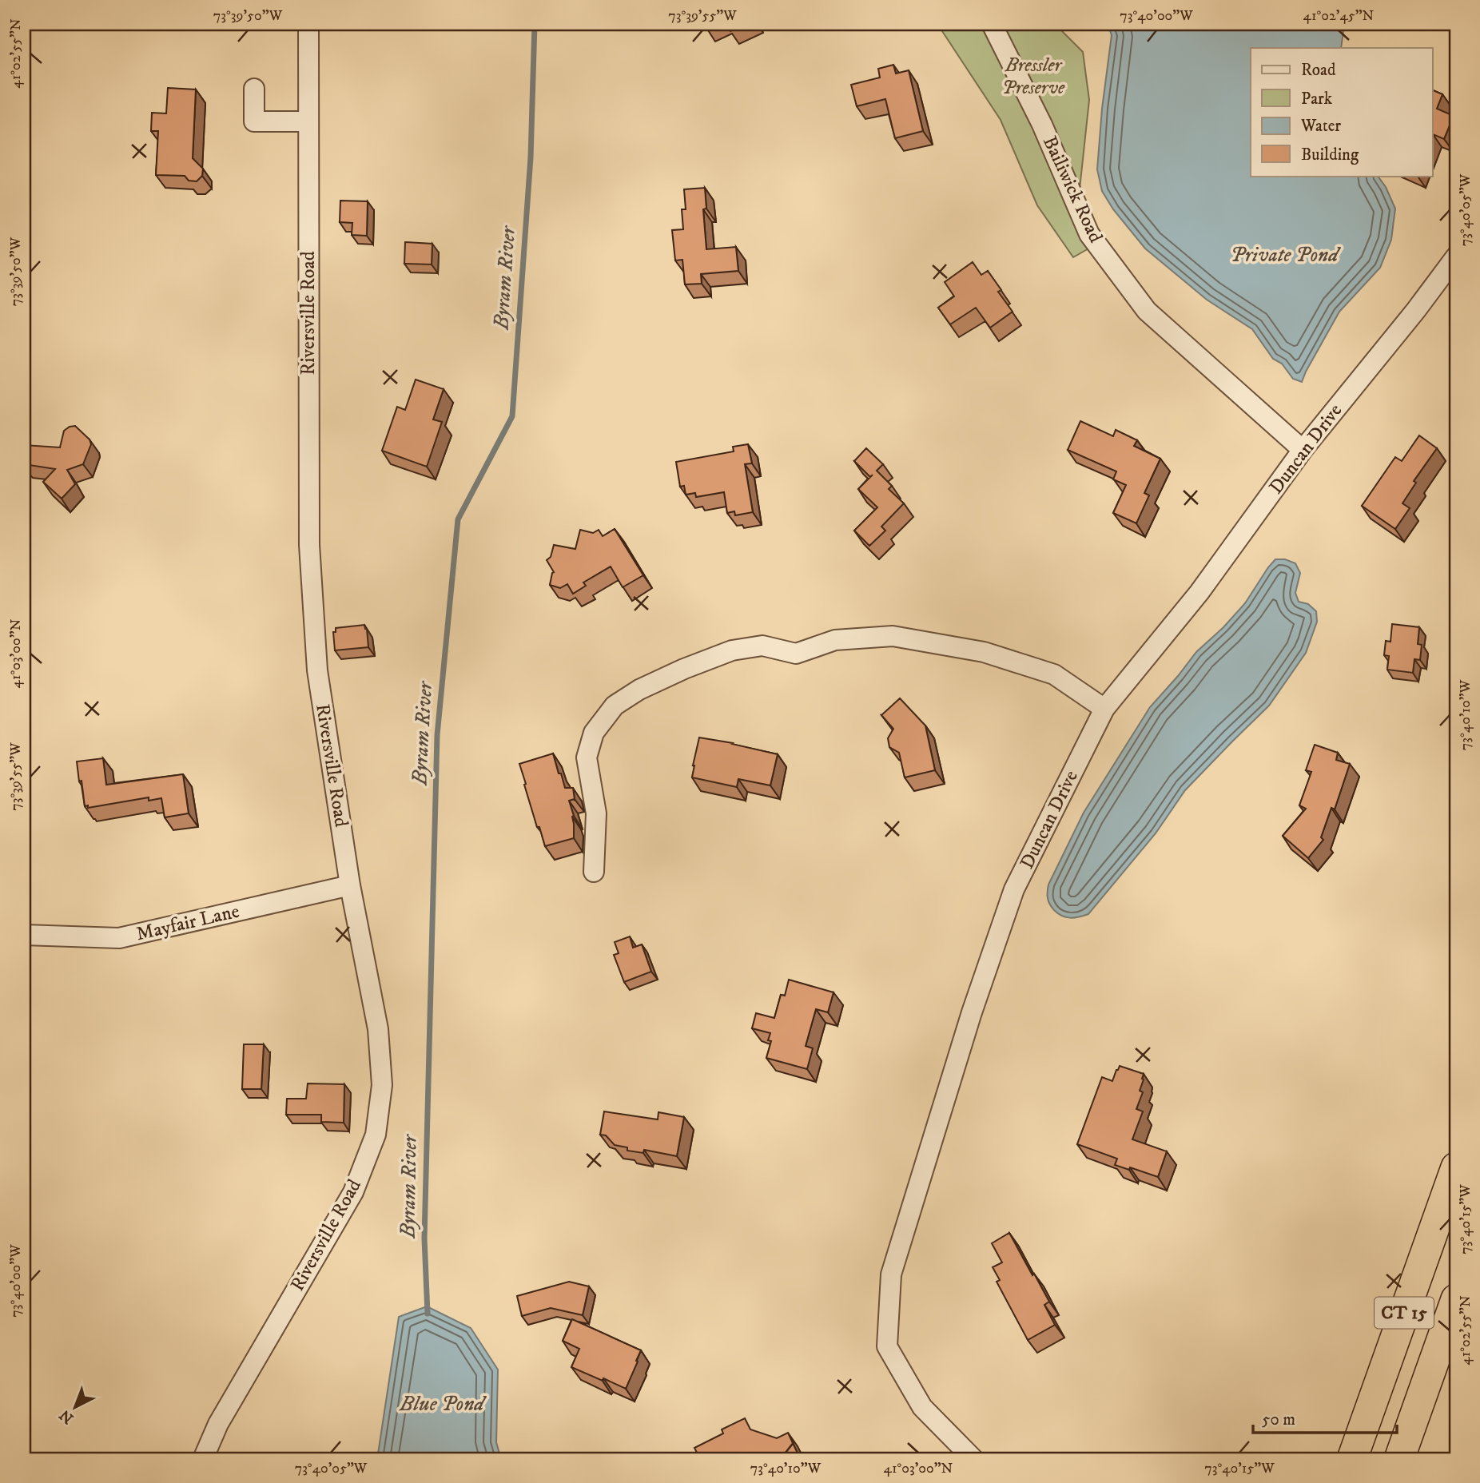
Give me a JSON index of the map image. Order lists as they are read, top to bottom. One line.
{"streets":{"highway":["CT 15"],"street":["Bailiwick Road","Riversville Road","Duncan Drive","Mayfair Lane"]},"crossings":[["Bailiwick Road","Duncan Drive"],["Riversville Road","Mayfair Lane"]],"water":["Private Pond","Byram River","Blue Pond"],"parks":["Bressler Preserve"],"legend":["Road","Park","Water","Building"],"scale_bar":"50 m","north":"bottom left","coordinates":["73°39'50\"W","73°39'55\"W","73°40'00\"W","41°02'45\"N","41°02'55\"N","73°40'05\"W","41°03'00\"N","73°40'10\"W","73°40'15\"W"]}
